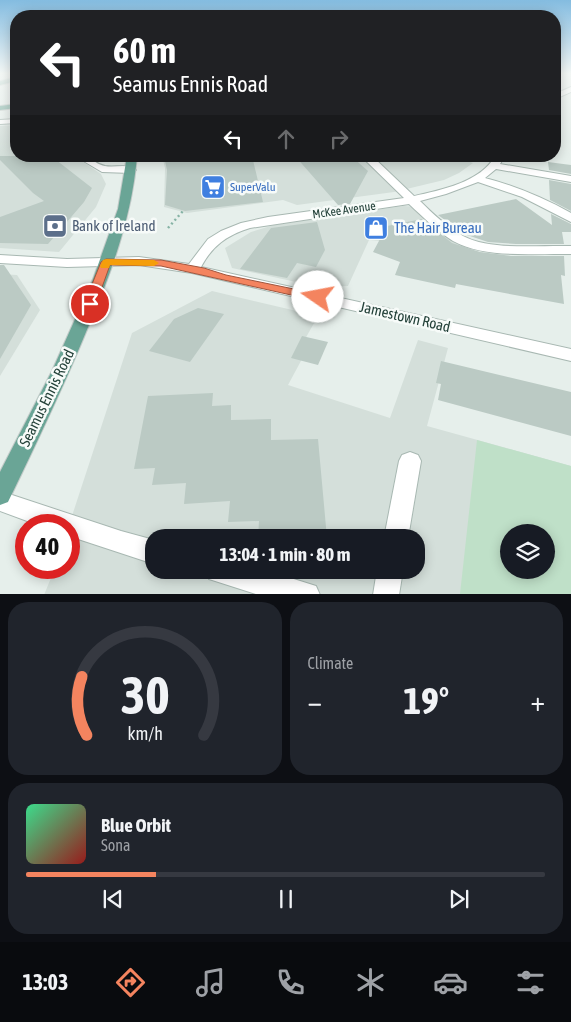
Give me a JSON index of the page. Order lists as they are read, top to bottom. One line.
{"streets":{"main road":["Seamus Ennis Road"],"street":["McKee Avenue","Jamestown Road"]},"crossings":[["McKee Avenue","Jamestown Road"],["Jamestown Road","Seamus Ennis Road"]],"places":{"supermarket":["SuperValu"],"bank":["Bank of Ireland"],"shop":["The Hair Bureau"]},"page":{"turn":["60 m","Seamus Ennis Road"],"limit":"40","trip":"13:04 · 1 min · 80 m","tile":"Climate","heat":["−","19°","+"],"song":["Blue Orbit","Sona"],"tabs":"13:03","gauge":["30","km/h"]}}
